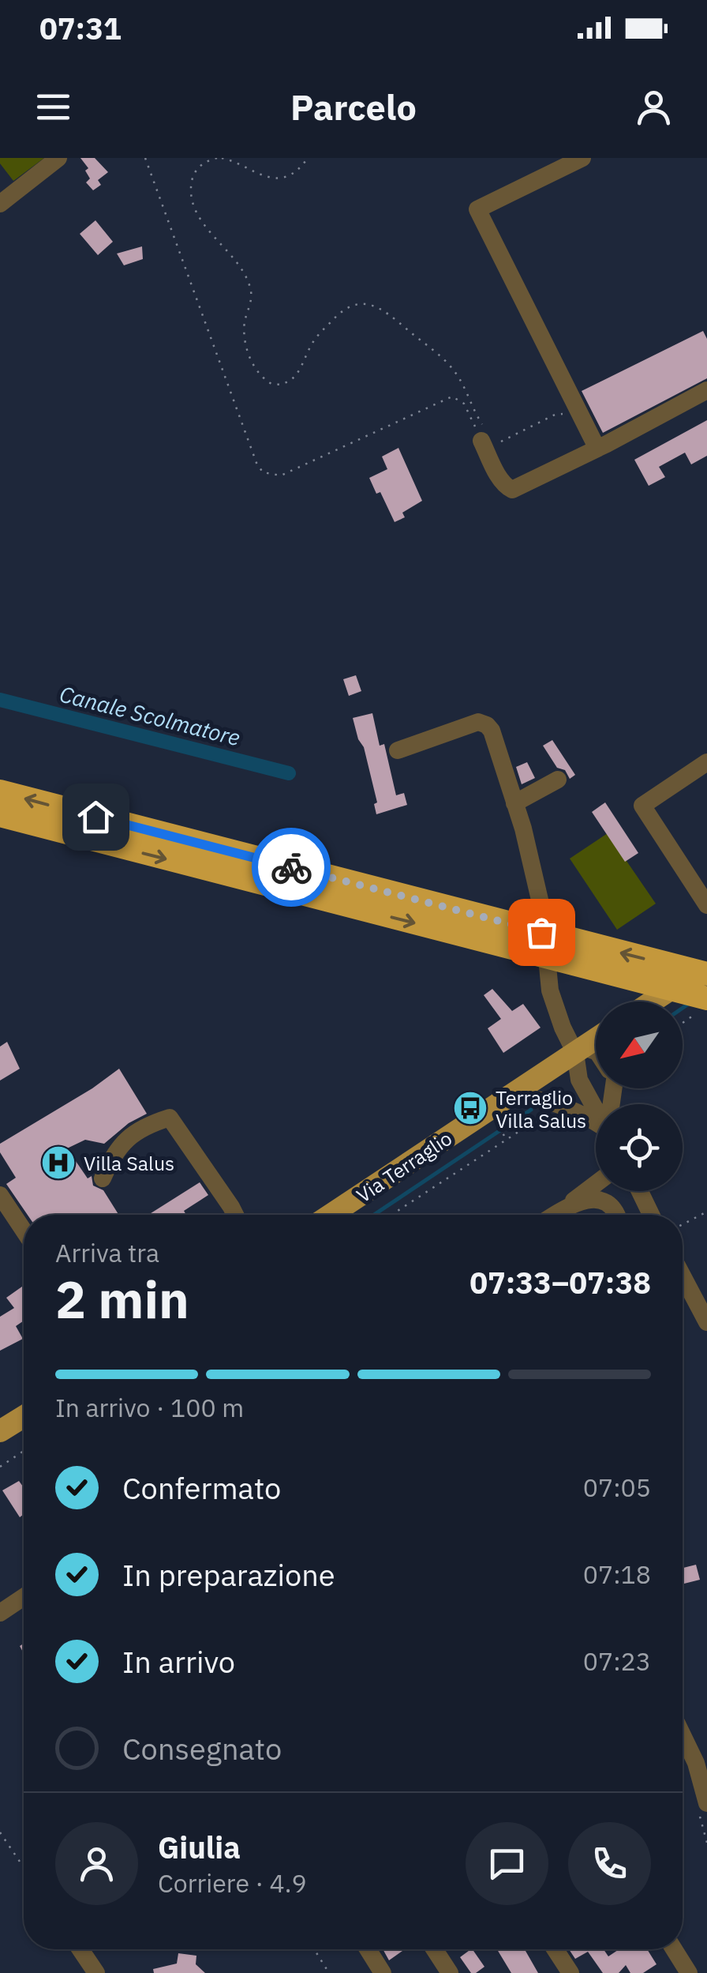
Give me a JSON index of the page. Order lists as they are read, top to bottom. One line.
{"streets":{"main road":["Via Terraglio"]},"water":["Canale Scolmatore"],"places":{"bus stop":["Terraglio Villa Salus"],"hospital":["Villa Salus"]},"north":"bottom left","page":{"status":"07:31","header":"Parcelo","heading":["2 min","Arriva tra","07:33–07:38"],"panel":["Giulia","Corriere · 4.9"],"bar":"In arrivo · 100 m","list":[["Confermato","07:05"],["In preparazione","07:18"],["In arrivo","07:23"],"Consegnato"]}}
